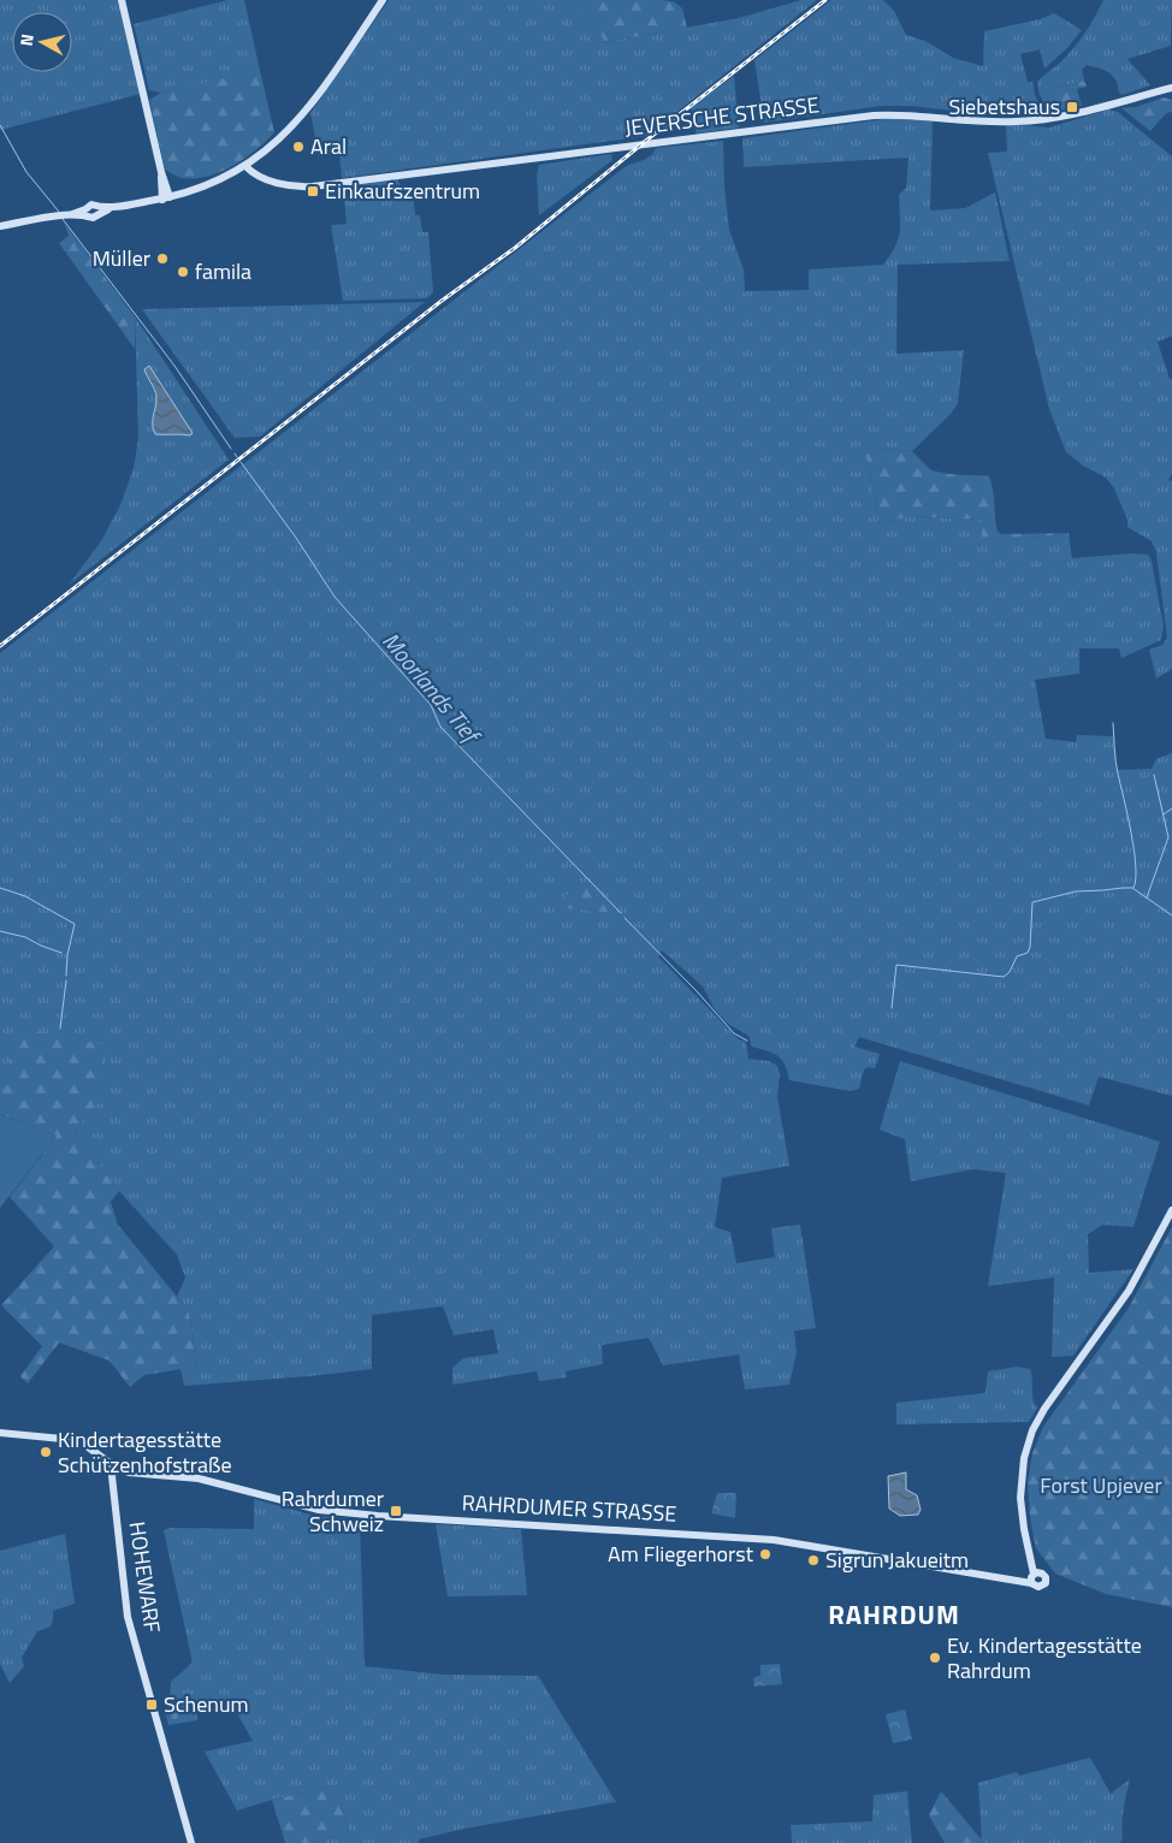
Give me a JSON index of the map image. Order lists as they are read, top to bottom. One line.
{"streets":{"street":["JEVERSCHE STRASSE","RAHRDUMER STRASSE","HOHEWARF"]},"crossings":[["RAHRDUMER STRASSE","HOHEWARF"]],"districts":["RAHRDUM"],"water":["Moorlands Tief"],"parks":["Forst Upjever"],"places":{"transit":["Siebetshaus","Einkaufszentrum","Rahrdumer Schweiz","Schenum"],"other":["Aral","Müller","famila","Kindertagesstätte Schützenhofstraße","Am Fliegerhorst","Sigrun Jakueitm","Ev. Kindertagesstätte Rahrdum"]},"north":"left"}
